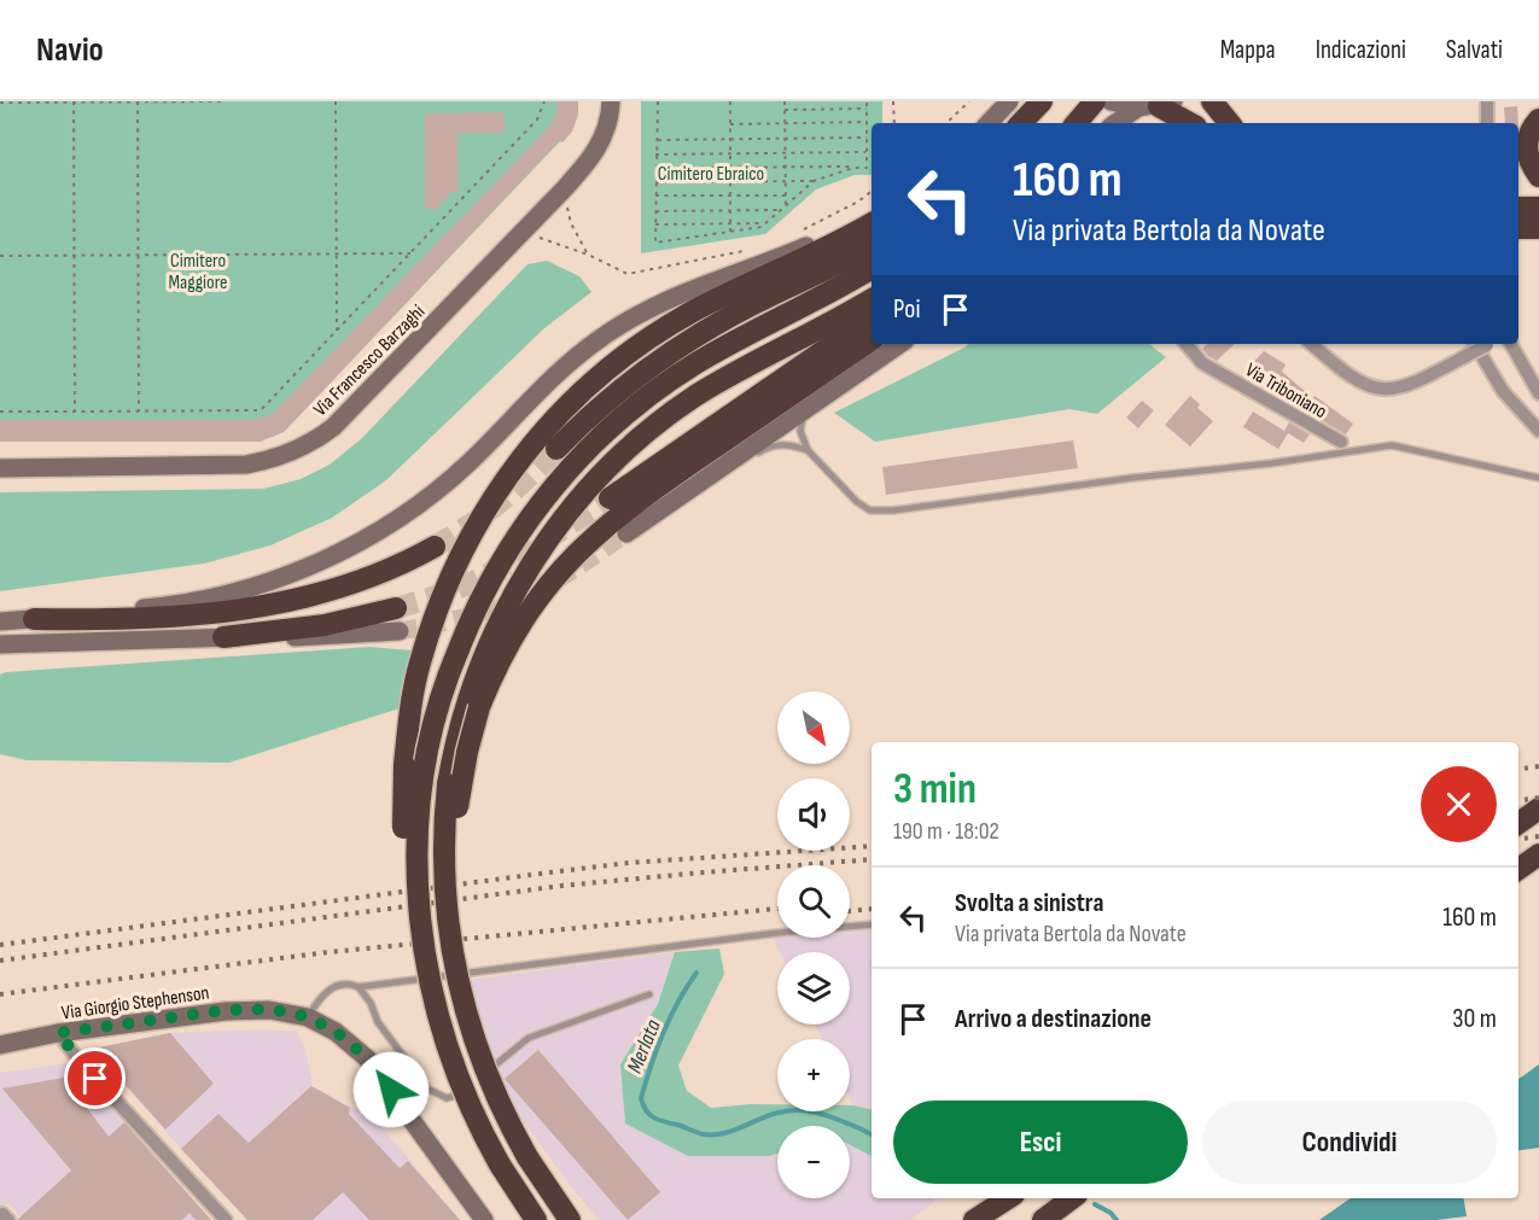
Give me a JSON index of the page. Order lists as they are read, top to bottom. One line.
{"streets":{"street":["Via Francesco Barzaghi","Via Triboniano","Via Giorgio Stephenson"]},"water":["Merlata"],"parks":["Cimitero Ebraico","Cimitero Maggiore"],"north":"bottom right","page":{"header":"Navio","nav":["Mappa","Indicazioni","Salvati"],"turn":["160 m","Via privata Bertola da Novate"],"then":"Poi","map_buttons":["+","−"],"heading":["3 min","190 m · 18:02"],"list":[{"name":"Svolta a sinistra","note":"Via privata Bertola da Novate","value":"160 m"},{"name":"Arrivo a destinazione","value":"30 m"}],"buttons":["Esci","Condividi"]}}
